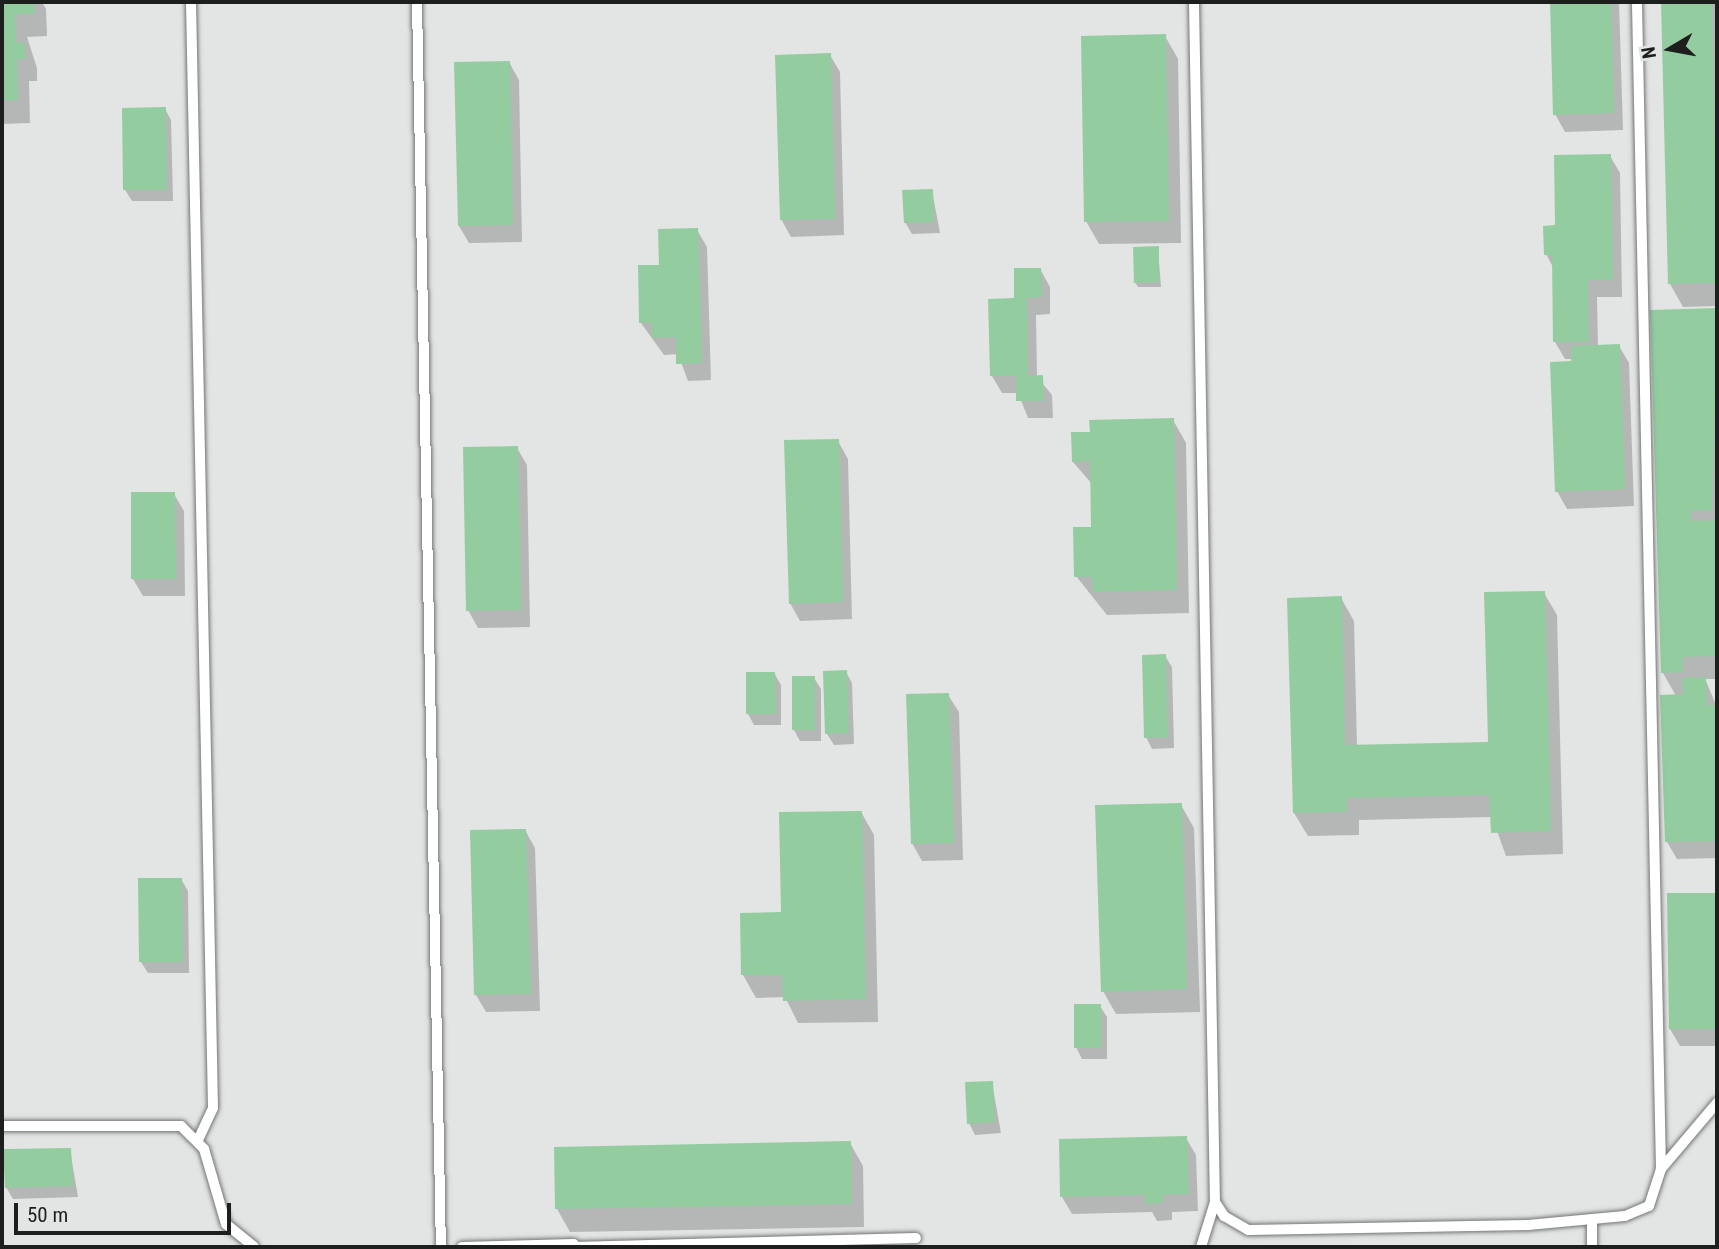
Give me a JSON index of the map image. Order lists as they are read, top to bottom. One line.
{"scale_bar":"50 m","north":"left"}
